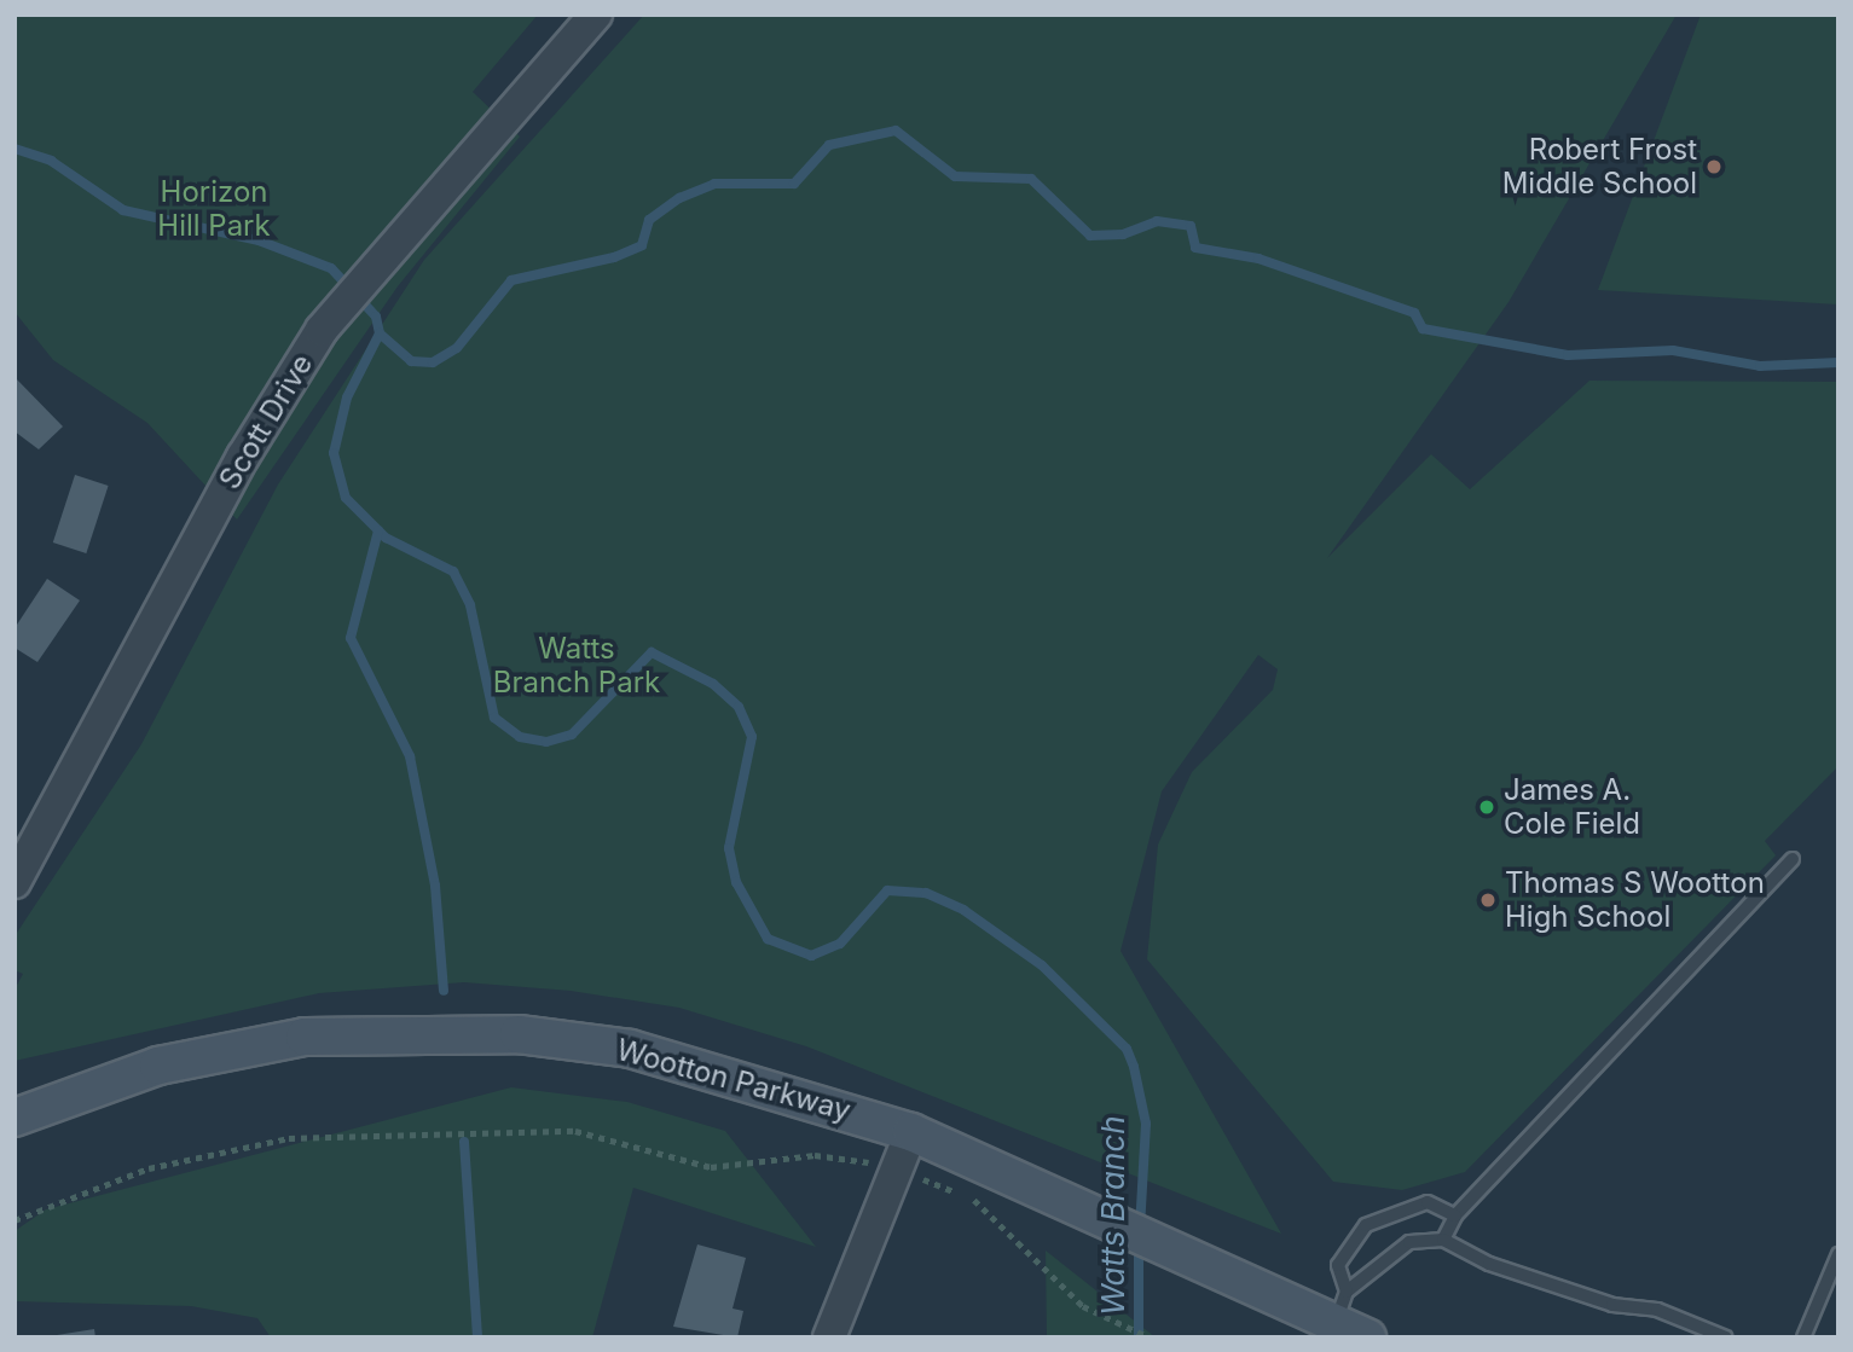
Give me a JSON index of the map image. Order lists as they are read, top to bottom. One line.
{"streets":{"main road":["Wootton Parkway"],"street":["Scott Drive"]},"water":["Watts Branch"],"parks":["Horizon Hill Park","Watts Branch Park"],"places":["Robert Frost Middle School","James A. Cole Field","Thomas S Wootton High School"]}
